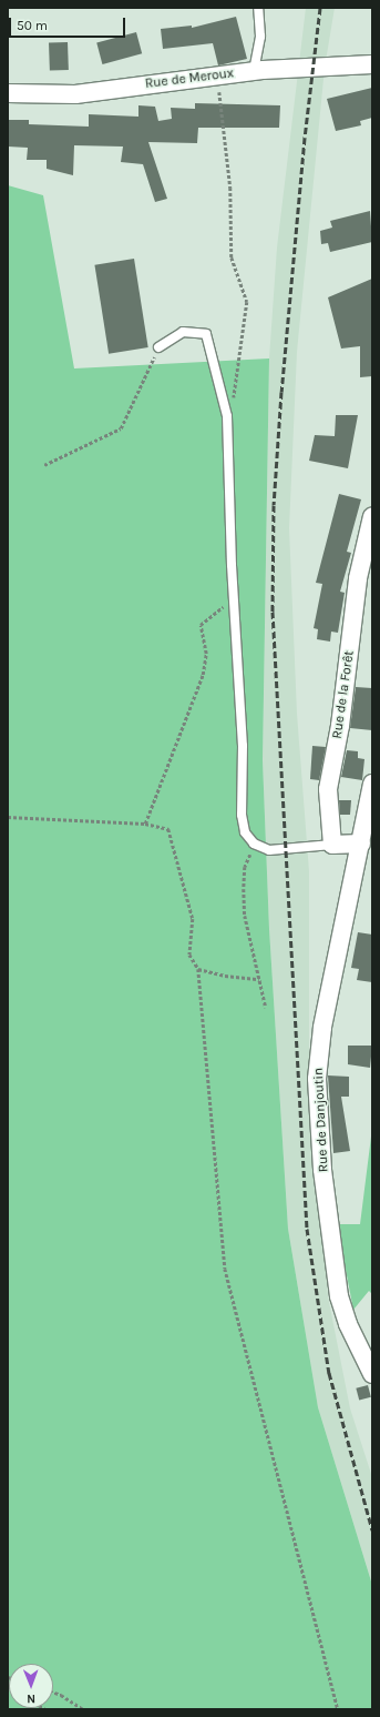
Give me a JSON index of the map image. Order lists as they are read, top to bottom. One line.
{"streets":{"street":["Rue de Meroux","Rue de la Forêt","Rue de Danjoutin"]},"scale_bar":"50 m","north":"bottom"}
